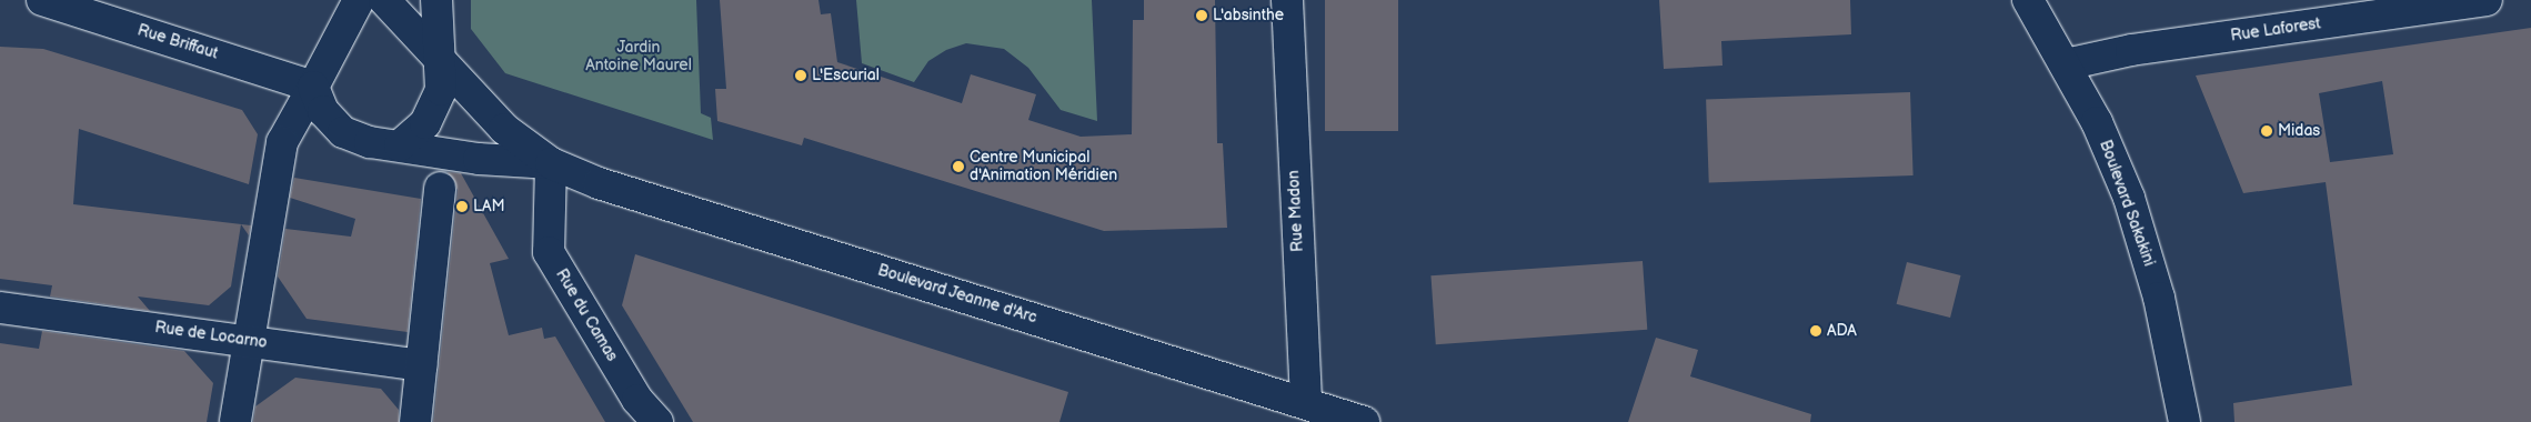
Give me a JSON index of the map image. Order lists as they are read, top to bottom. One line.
{"streets":{"street":["Rue Laforest","Rue Briffaut","Boulevard Sakakini","Rue Madon","Boulevard Jeanne d'Arc","Rue du Camas","Rue de Locarno"]},"crossings":[["Rue Laforest","Boulevard Sakakini"],["Rue Briffaut","Boulevard Jeanne d'Arc"],["Rue Madon","Boulevard Jeanne d'Arc"],["Boulevard Jeanne d'Arc","Rue du Camas"]],"parks":["Jardin Antoine Maurel"],"places":["L'absinthe","L'Escurial","Midas","Centre Municipal d'Animation Méridien","LAM","ADA"]}
